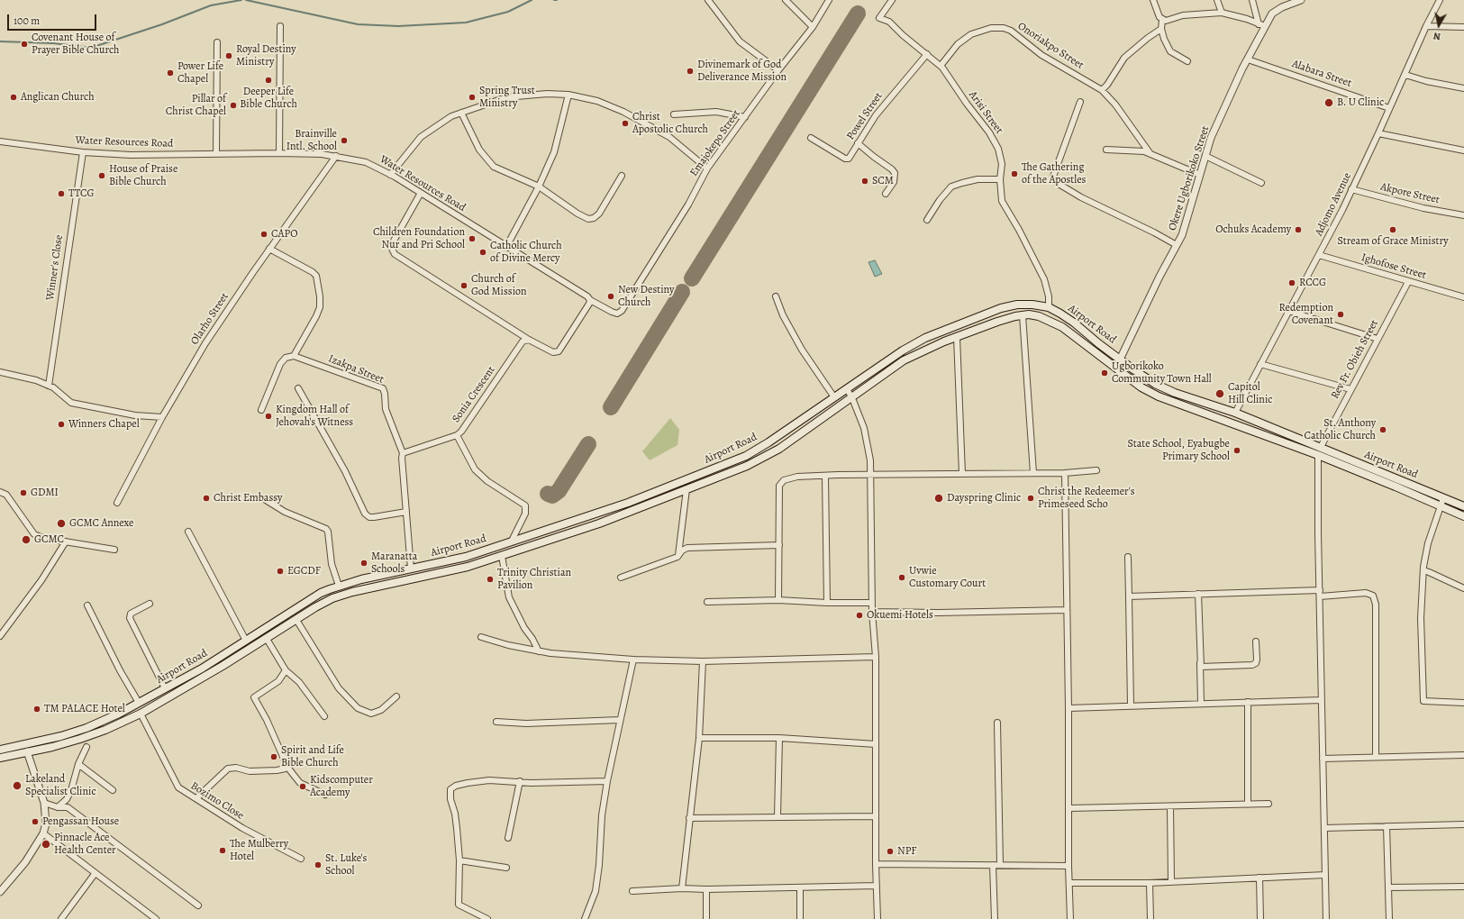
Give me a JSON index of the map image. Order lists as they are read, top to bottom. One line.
{"streets":{"main road":["Airport Road"],"street":["Onoriakpo Street","Alabara Street","Arisi Street","Powel Street","Water Resources Road","Emajokepo Street","Okere Ugborikoko Street","Akpore Street","Adjomo Avenue","Ighofose Street","Winner's Close","Olarho Street","Rev Fr. Obieh Street","Izakpa Street","Sonia Crescent","Bozimo Close"]},"crossings":[["Onoriakpo Street","Arisi Street"],["Alabara Street","Okere Ugborikoko Street"],["Alabara Street","Adjomo Avenue"],["Arisi Street","Powel Street"],["Arisi Street","Airport Road"],["Water Resources Road","Emajokepo Street"],["Water Resources Road","Winner's Close"],["Water Resources Road","Olarho Street"],["Okere Ugborikoko Street","Airport Road"],["Akpore Street","Adjomo Avenue"],["Adjomo Avenue","Ighofose Street"],["Adjomo Avenue","Airport Road"],["Ighofose Street","Rev Fr. Obieh Street"],["Airport Road","Rev Fr. Obieh Street"],["Airport Road","Izakpa Street"],["Airport Road","Bozimo Close"],["Izakpa Street","Sonia Crescent"]],"places":["Covenant House of Prayer Bible Church","Royal Destiny Ministry","Divinemark of God Deliverance Mission","Power Life Chapel","Deeper Life Bible Church","Anglican Church","Spring Trust Ministry","B. U Clinic","Pillar of Christ Chapel","Christ Apostolic Church","Brainville Intl. School","The Gathering of the Apostles","House of Praise Bible Church","SCM","TTCG","Ochuks Academy","Stream of Grace Ministry","CAPO","Children Foundation Nur and Pri School","Catholic Church of Divine Mercy","RCCG","Church of God Mission","New Destiny Church","Redemption Covenant","Ugborikoko Community Town Hall","Capitol Hill Clinic","Kingdom Hall of Jehovah's Witness","Winners Chapel","St. Anthony Catholic Church","State School, Eyabugbe Primary School","GDMI","Christ Embassy","Dayspring Clinic","Christ the Redeemer's Primeseed Scho","GCMC Annexe","GCMC","Maranatta Schools","EGCDF","Uvwie Customary Court","Trinity Christian Pavilion","Okuemi Hotels","TM PALACE Hotel","Spirit and Life Bible Church","Lakeland Specialist Clinic","Kidscomputer Academy","Pengassan House","Pinnacle Ace Health Center","The Mulberry Hotel","NPF","St. Luke's School"],"scale_bar":"100 m","north":"bottom"}
